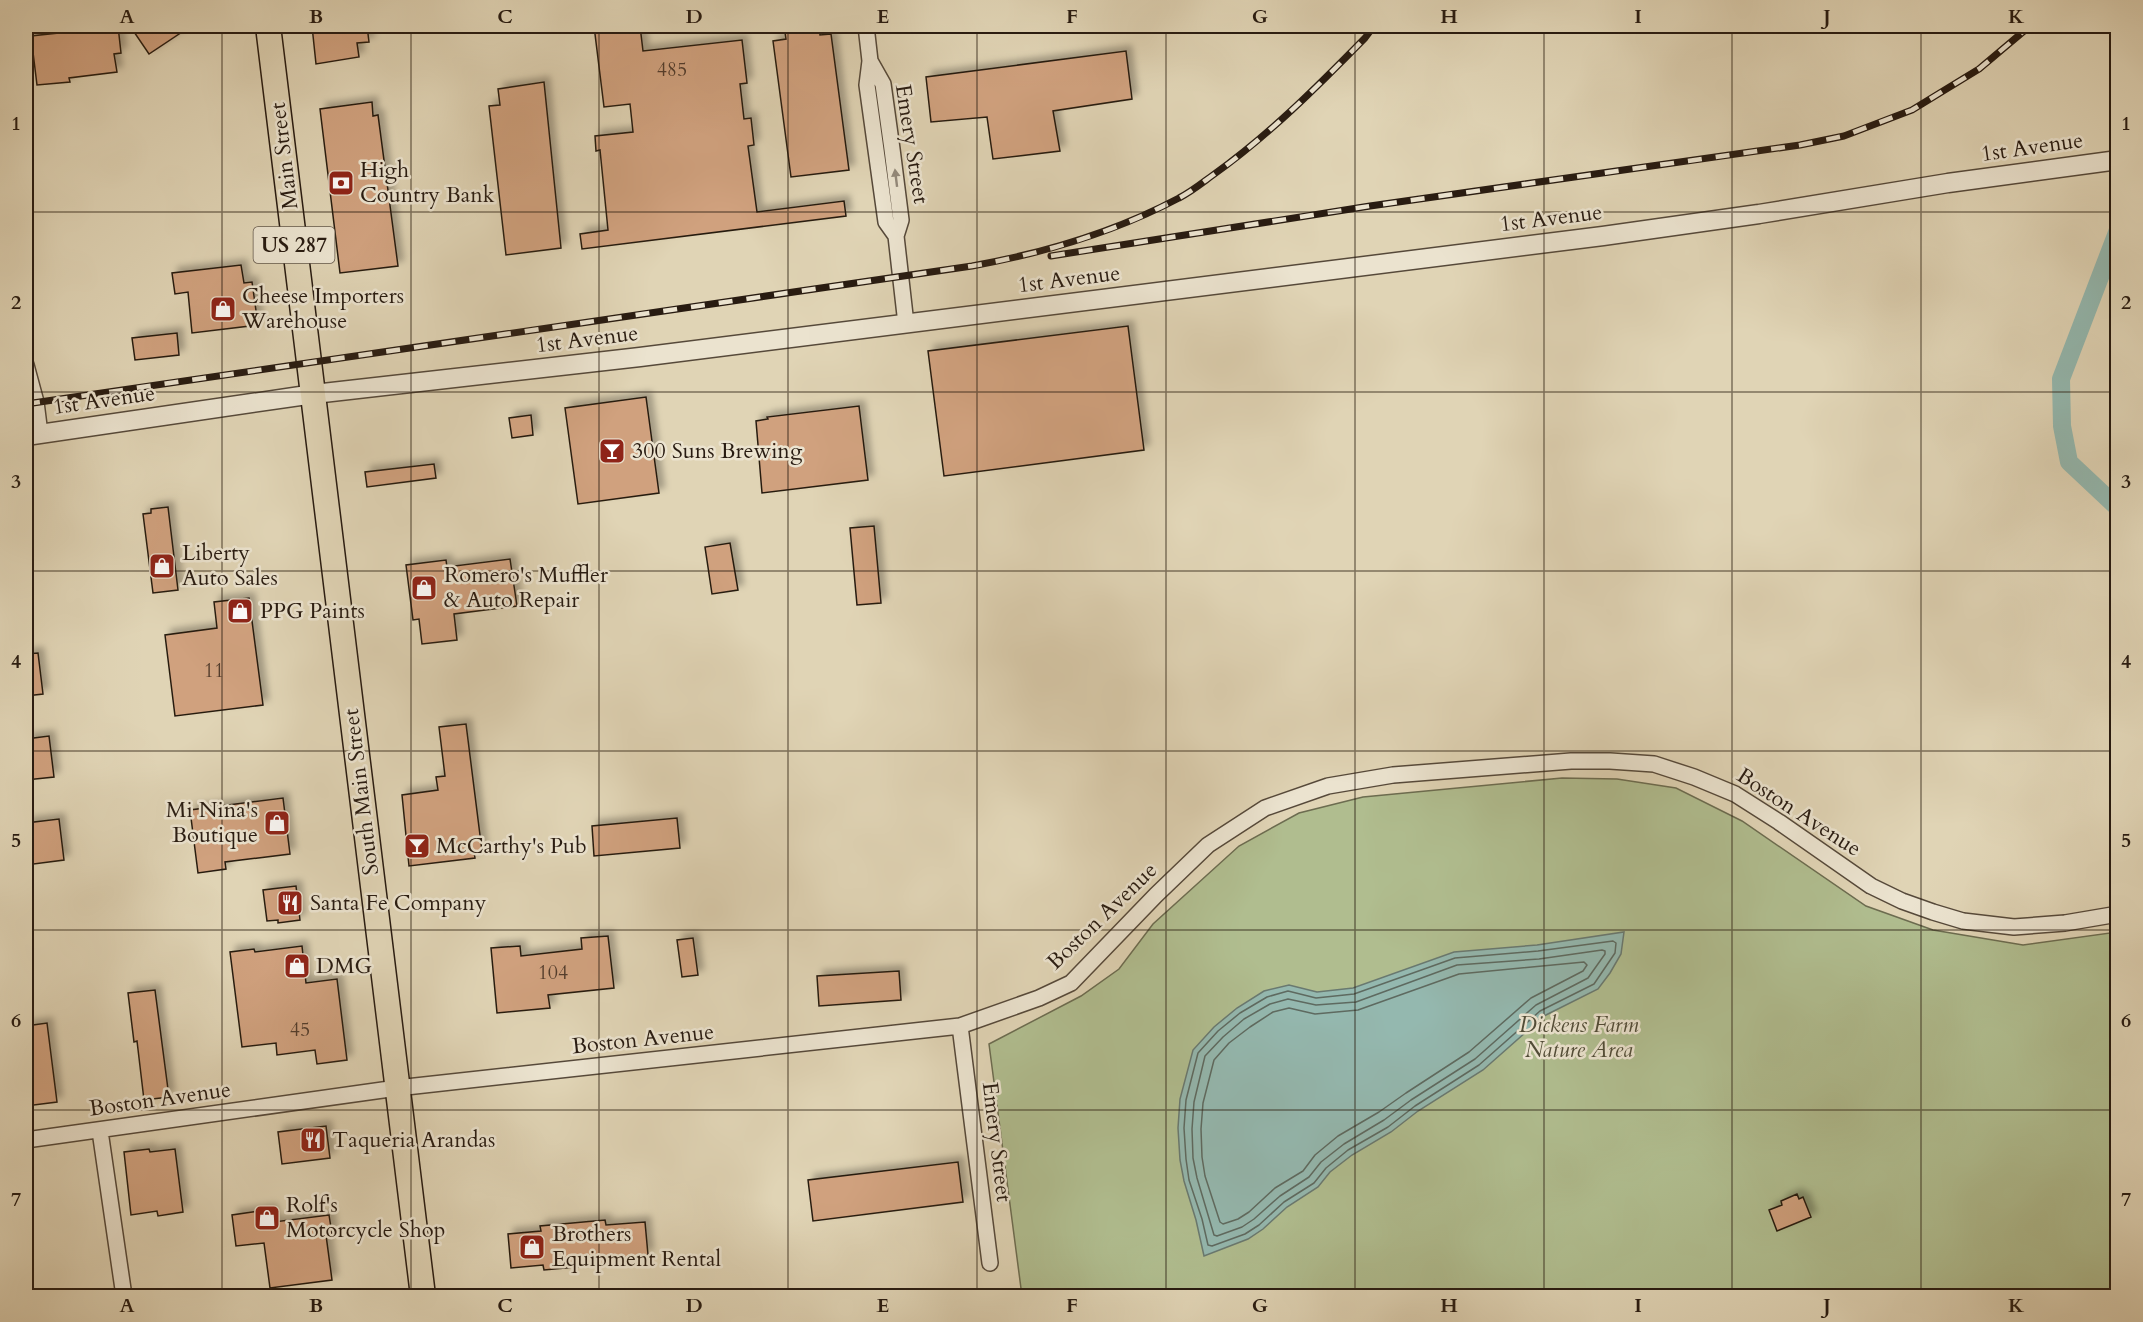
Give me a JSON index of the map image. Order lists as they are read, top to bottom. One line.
{"streets":{"highway":["Main Street","US 287","South Main Street"],"street":["Emery Street","1st Avenue","Boston Avenue"]},"crossings":[["Emery Street","1st Avenue"],["Emery Street","Boston Avenue"],["1st Avenue","Main Street"],["1st Avenue","South Main Street"],["Main Street","South Main Street"],["South Main Street","Boston Avenue"]],"parks":["Dickens Farm Nature Area"],"places":{"bank":["High Country Bank"],"shop":["Cheese Importers Warehouse","Liberty Auto Sales","Romero's Muffler & Auto Repair","PPG Paints","Mi Nina's Boutique","DMG","Rolf's Motorcycle Shop","Brothers Equipment Rental"],"bar":["300 Suns Brewing","McCarthy's Pub"],"restaurant":["Santa Fe Company","Taqueria Arandas"]},"house_numbers":["485","11","104","45"],"grid":{"columns":["A","B","C","D","E","F","G","H","I","J","K"],"rows":["1","2","3","4","5","6","7"]}}
